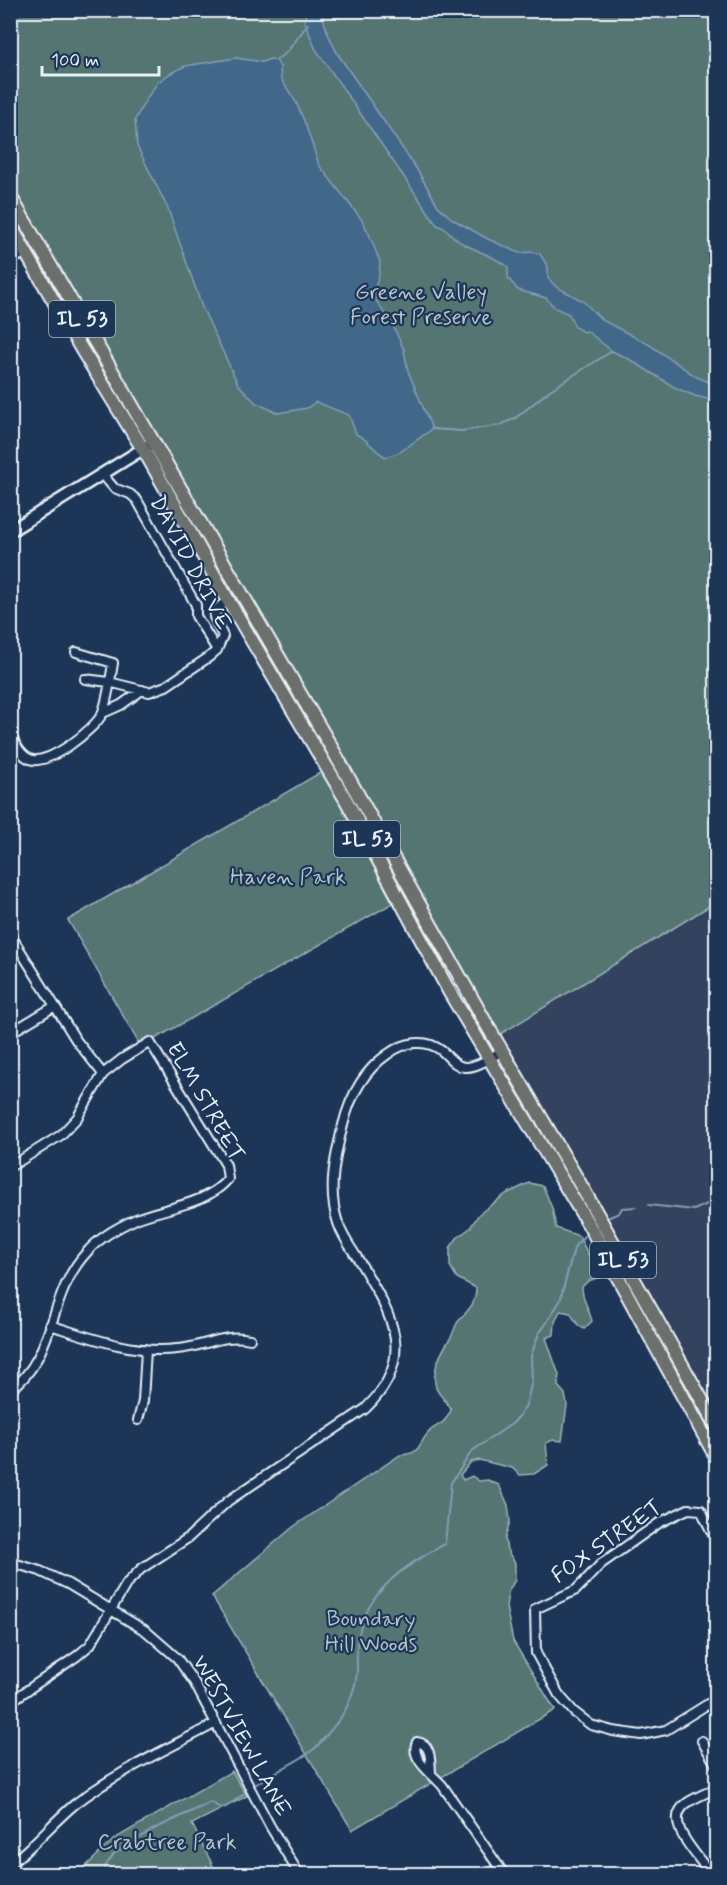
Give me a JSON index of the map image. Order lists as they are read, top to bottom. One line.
{"streets":{"main road":["IL 53"],"street":["DAVID DRIVE","ELM STREET","FOX STREET","WESTVIEW LANE"]},"crossings":[["IL 53","DAVID DRIVE"]],"parks":["Greene Valley Forest Preserve","Haven Park","Boundary Hill Woods","Crabtree Park"],"scale_bar":"100 m"}
